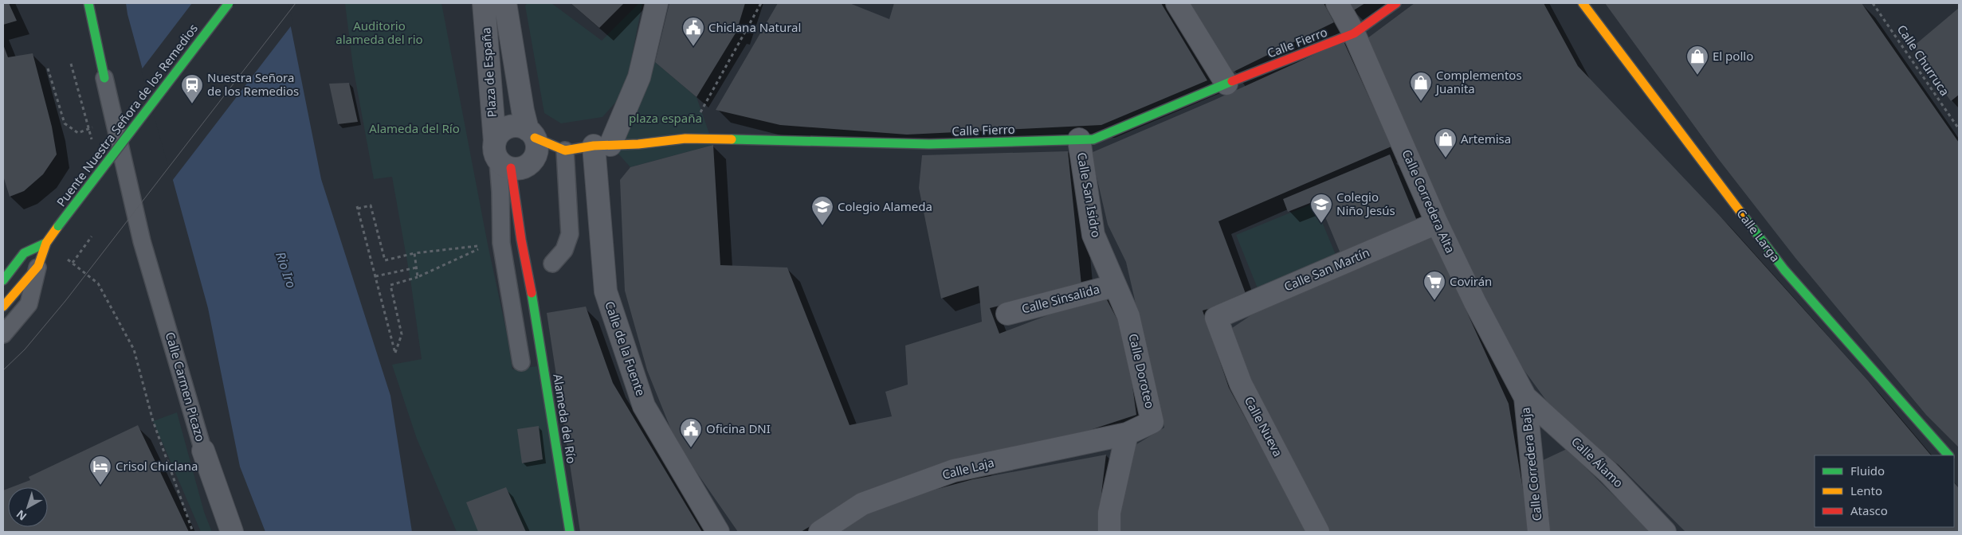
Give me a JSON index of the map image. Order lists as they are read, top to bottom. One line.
{"streets":{"street":["Calle Fierro","Plaza de España","Puente Nuestra Señora de los Remedios","Calle San Isidro","Calle Corredera Alta","Calle Larga","Calle San Martín","Calle Sinsalida","Calle de la Fuente","Calle Doroteo","Calle Carmen Picazo","Alameda del Río","Calle Nueva","Calle Álamo","Calle Corredera Baja","Calle Laja"],"path":["Calle Churruca"]},"crossings":[["Calle Fierro","Calle San Isidro"],["Calle Fierro","Calle Corredera Alta"],["Calle Fierro","Calle de la Fuente"],["Plaza de España","Alameda del Río"],["Calle San Isidro","Calle Sinsalida"],["Calle San Isidro","Calle Doroteo"],["Calle Corredera Alta","Calle San Martín"],["Calle Corredera Alta","Calle Álamo"],["Calle Corredera Alta","Calle Corredera Baja"],["Calle San Martín","Calle Nueva"],["Calle Doroteo","Calle Laja"],["Calle Álamo","Calle Corredera Baja"]],"water":["Rio Iro"],"parks":["Auditorio alameda del rio","plaza españa","Alameda del Río"],"places":{"public building":["Chiclana Natural","Oficina DNI"],"shop":["El pollo","Complementos Juanita","Artemisa"],"station":["Nuestra Señora de los Remedios"],"school or university":["Colegio Niño Jesús","Colegio Alameda"],"supermarket":["Covirán"],"hotel":["Crisol Chiclana"]},"legend":["Fluido","Lento","Atasco"],"north":"bottom left"}
